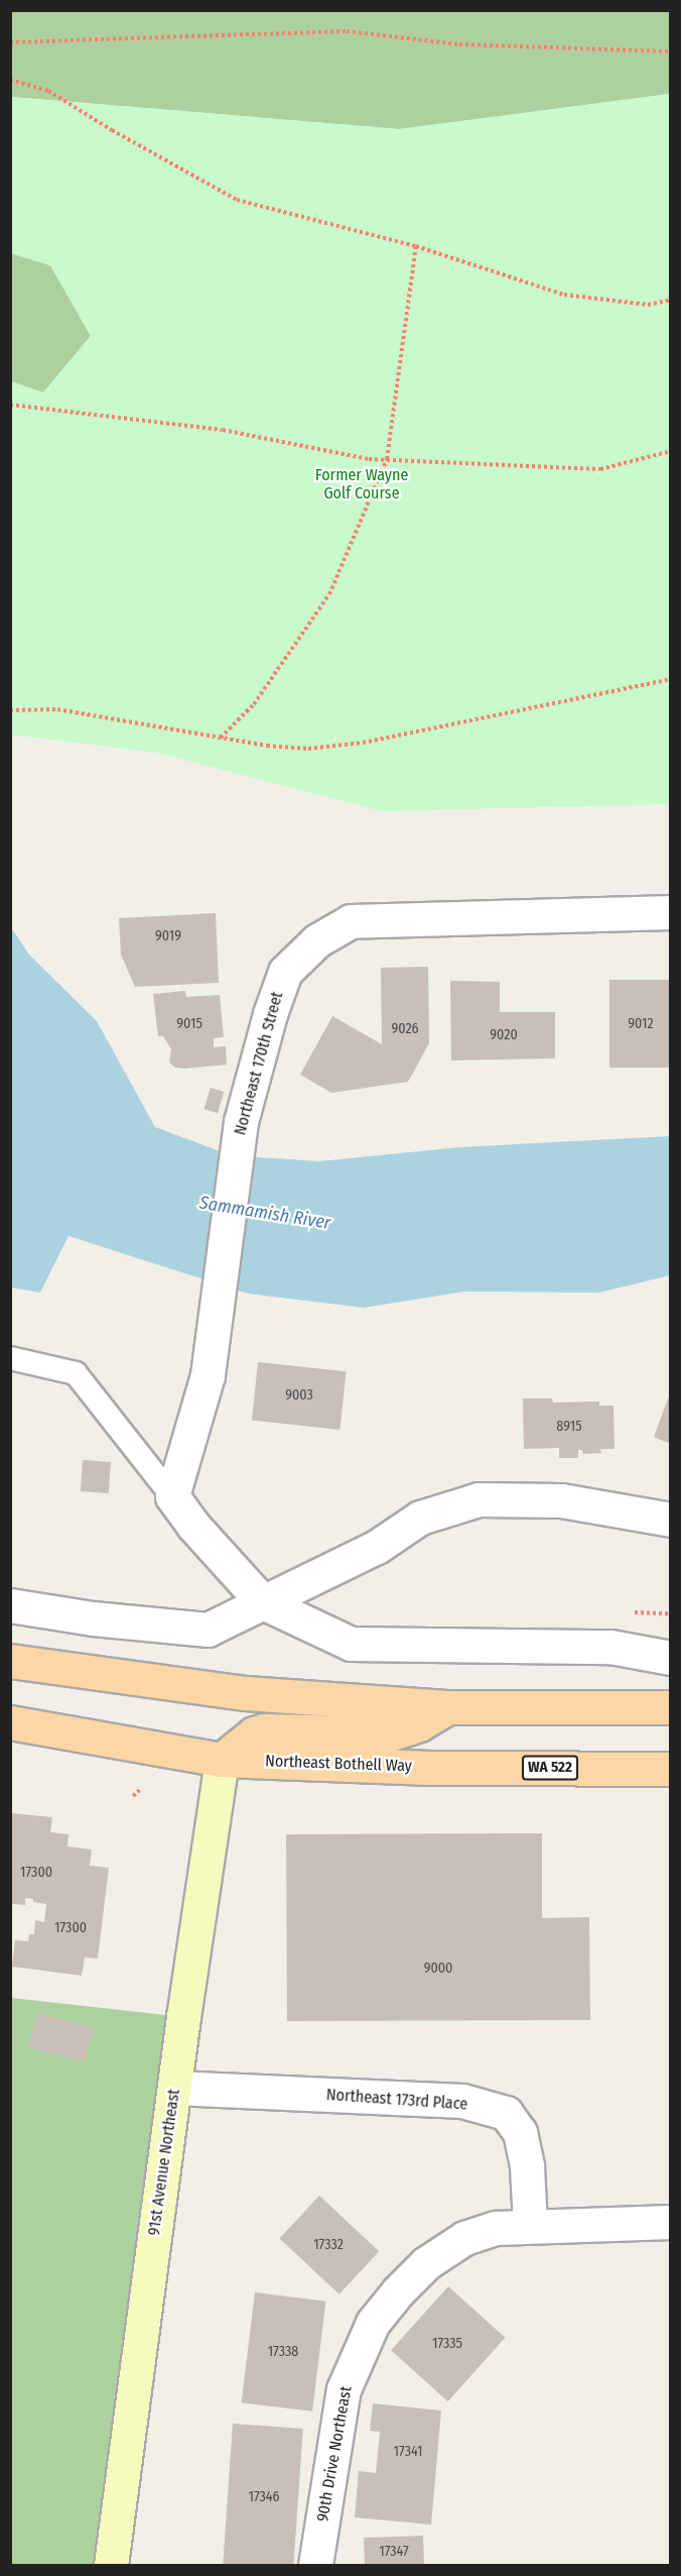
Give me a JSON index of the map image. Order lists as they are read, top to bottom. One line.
{"streets":{"main road":["Northeast Bothell Way","WA 522"],"street":["Northeast 170th Street","Northeast 173rd Place","91st Avenue Northeast","90th Drive Northeast"]},"crossings":[["Northeast Bothell Way","91st Avenue Northeast"],["Northeast 173rd Place","91st Avenue Northeast"],["Northeast 173rd Place","90th Drive Northeast"]],"water":["Sammamish River"],"parks":["Former Wayne Golf Course"],"house_numbers":["9019","9015","9012","9026","9020","9003","8915","17300","17300","9000","17332","17335","17338","17341","17346","17347"]}
